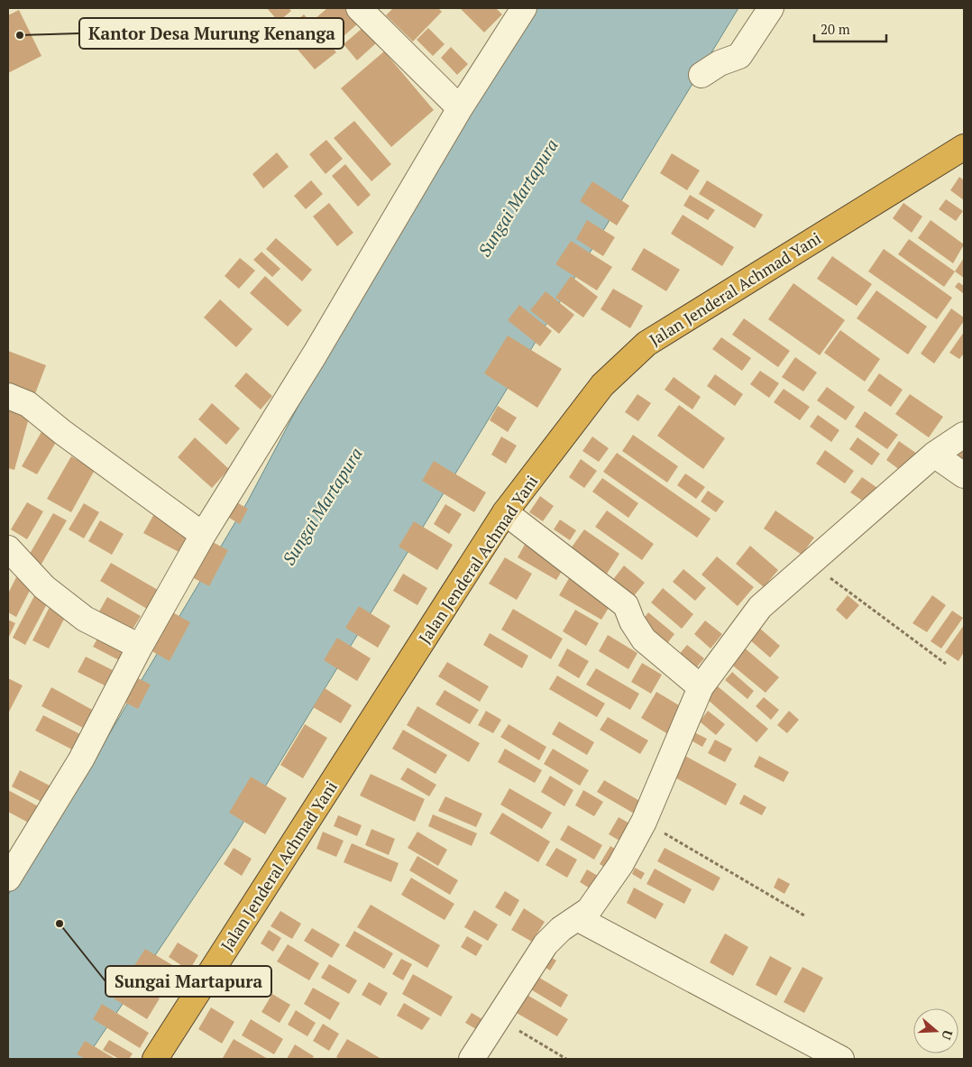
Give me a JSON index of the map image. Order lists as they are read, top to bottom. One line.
{"streets":{"highway":["Jalan Jenderal Achmad Yani"]},"water":["Sungai Martapura"],"places":["Kantor Desa Murung Kenanga","Sungai Martapura"],"scale_bar":"20 m","north":"right"}
